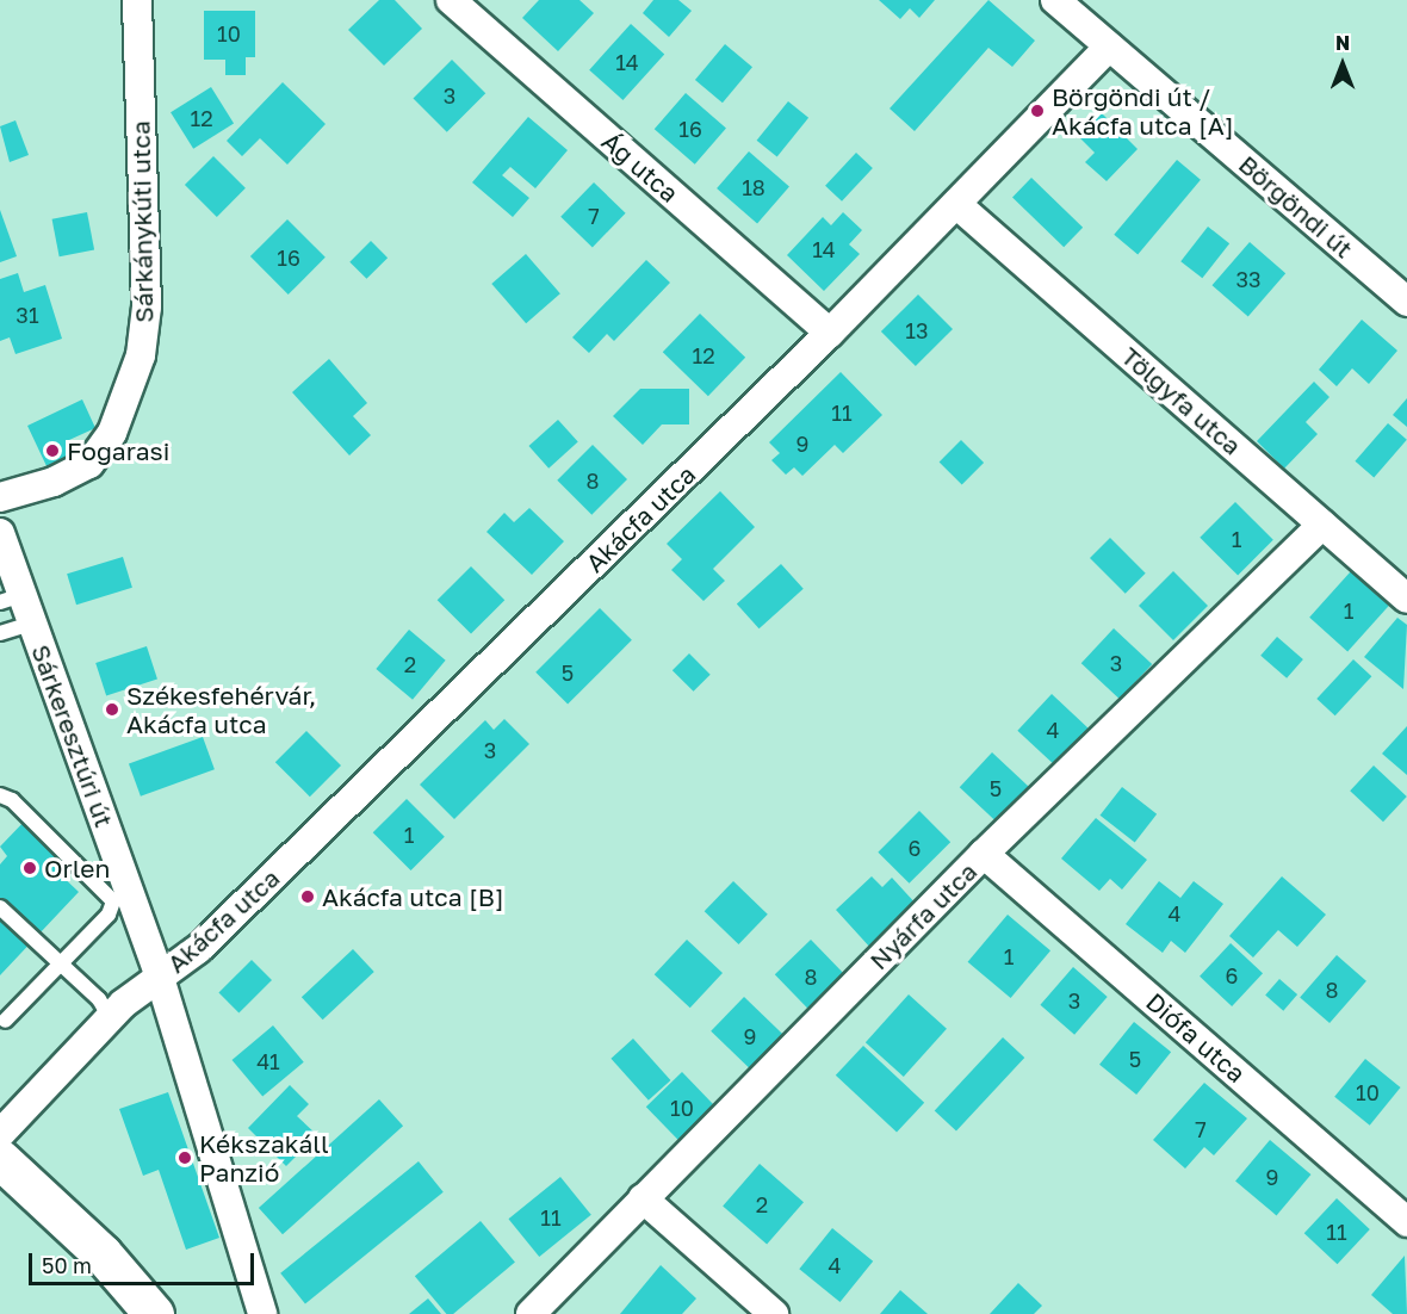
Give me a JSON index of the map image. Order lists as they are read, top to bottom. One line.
{"streets":{"street":["Ág utca","Börgöndi út","Sárkánykúti utca","Tölgyfa utca","Akácfa utca","Sárkeresztúri út","Nyárfa utca","Diófa utca"]},"crossings":[["Ág utca","Akácfa utca"],["Börgöndi út","Akácfa utca"],["Tölgyfa utca","Akácfa utca"],["Tölgyfa utca","Nyárfa utca"],["Akácfa utca","Sárkeresztúri út"],["Nyárfa utca","Diófa utca"]],"places":["Börgöndi út / Akácfa utca [A]","Fogarasi","Székesfehérvár, Akácfa utca","Orlen","Akácfa utca [B]","Kékszakáll Panzió"],"house_numbers":["10","14","3","12","16","18","7","14","16","33","31","13","12","11","9","8","1","1","3","2","5","4","3","5","1","6","4","1","6","8","8","3","9","5","41","10","10","7","9","2","11","11","4"],"scale_bar":"50 m","north":"top"}
